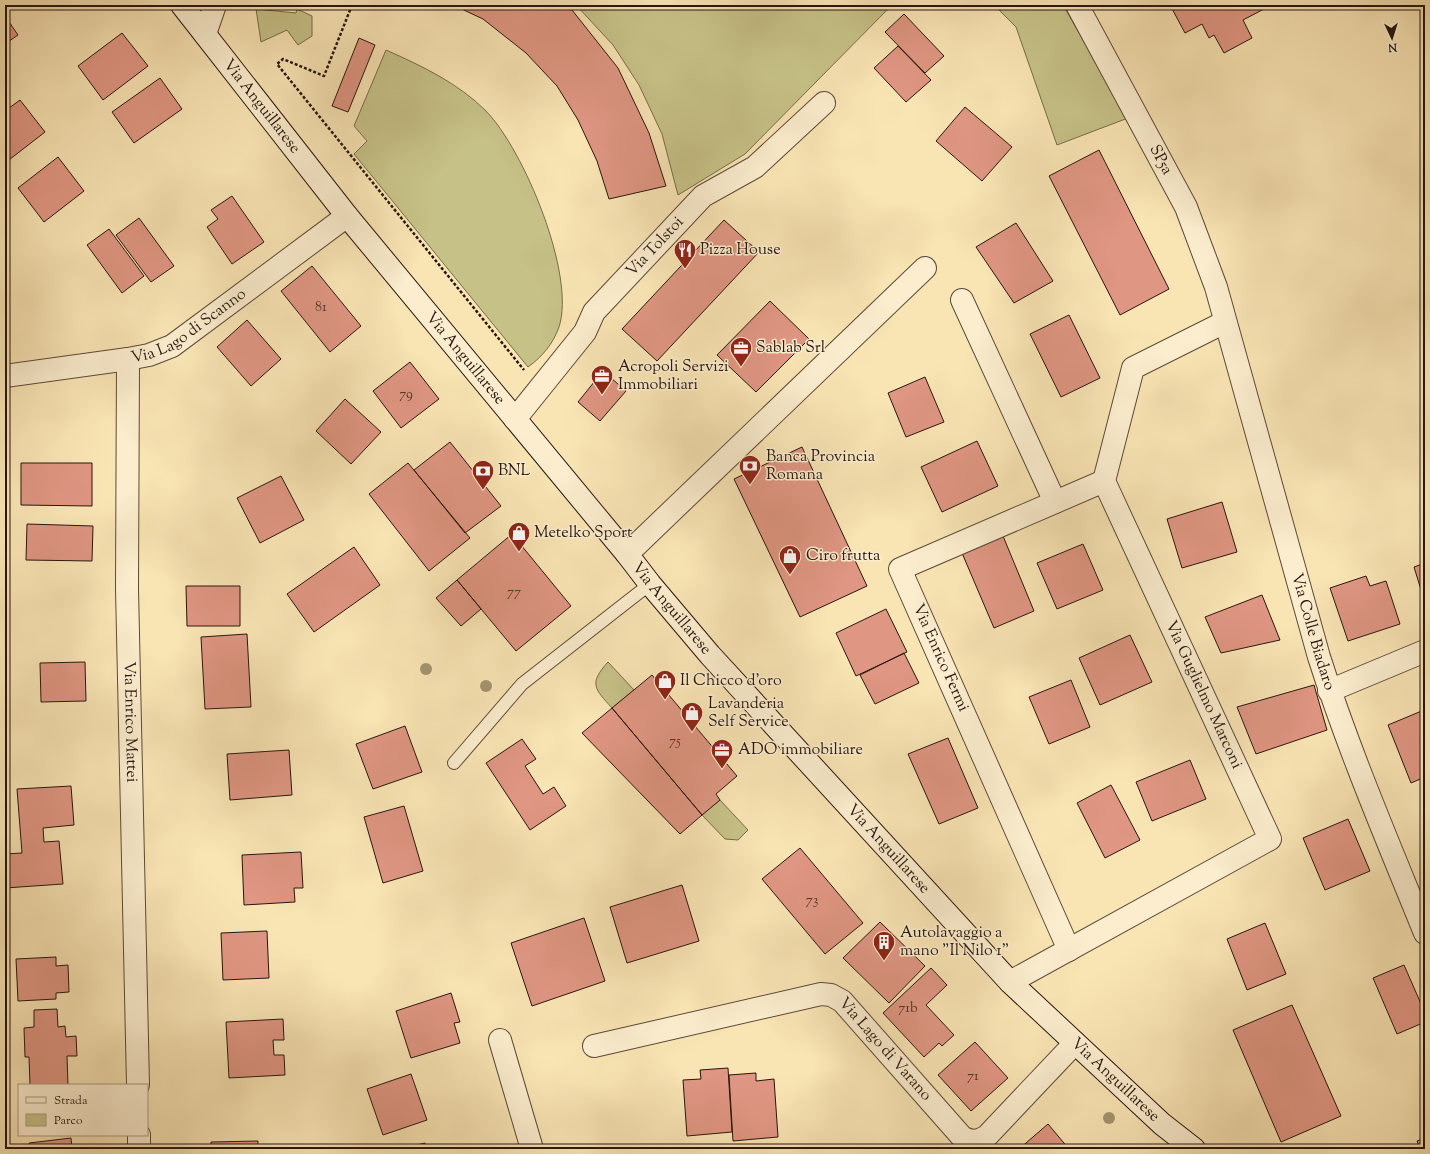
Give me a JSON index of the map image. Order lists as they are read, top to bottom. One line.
{"streets":{"street":["Via Anguillarese","SP5a","Via Tolstoi","Via Lago di Scanno","Via Colle Biadaro","Via Enrico Fermi","Via Guglielmo Marconi","Via Enrico Mattei","Via Lago di Varano"]},"crossings":[["Via Anguillarese","Via Tolstoi"],["Via Anguillarese","Via Lago di Scanno"],["Via Anguillarese","Via Guglielmo Marconi"],["Via Anguillarese","Via Lago di Varano"],["SP5a","Via Colle Biadaro"],["Via Lago di Scanno","Via Enrico Mattei"],["Via Enrico Fermi","Via Guglielmo Marconi"]],"places":{"restaurant":["Pizza House"],"office":["Sablab Srl","Acropoli Servizi Immobiliari","ADO immobiliare"],"bank":["Banca Provincia Romana","BNL"],"shop":["Metelko Sport","Ciro frutta","Il Chicco d'oro","Lavanderia Self Service"],"building":["Autolavaggio a mano \"Il Nilo 1\""]},"house_numbers":["81","79","77","75","73","71b","71"],"legend":["Strada","Parco"],"north":"bottom"}
